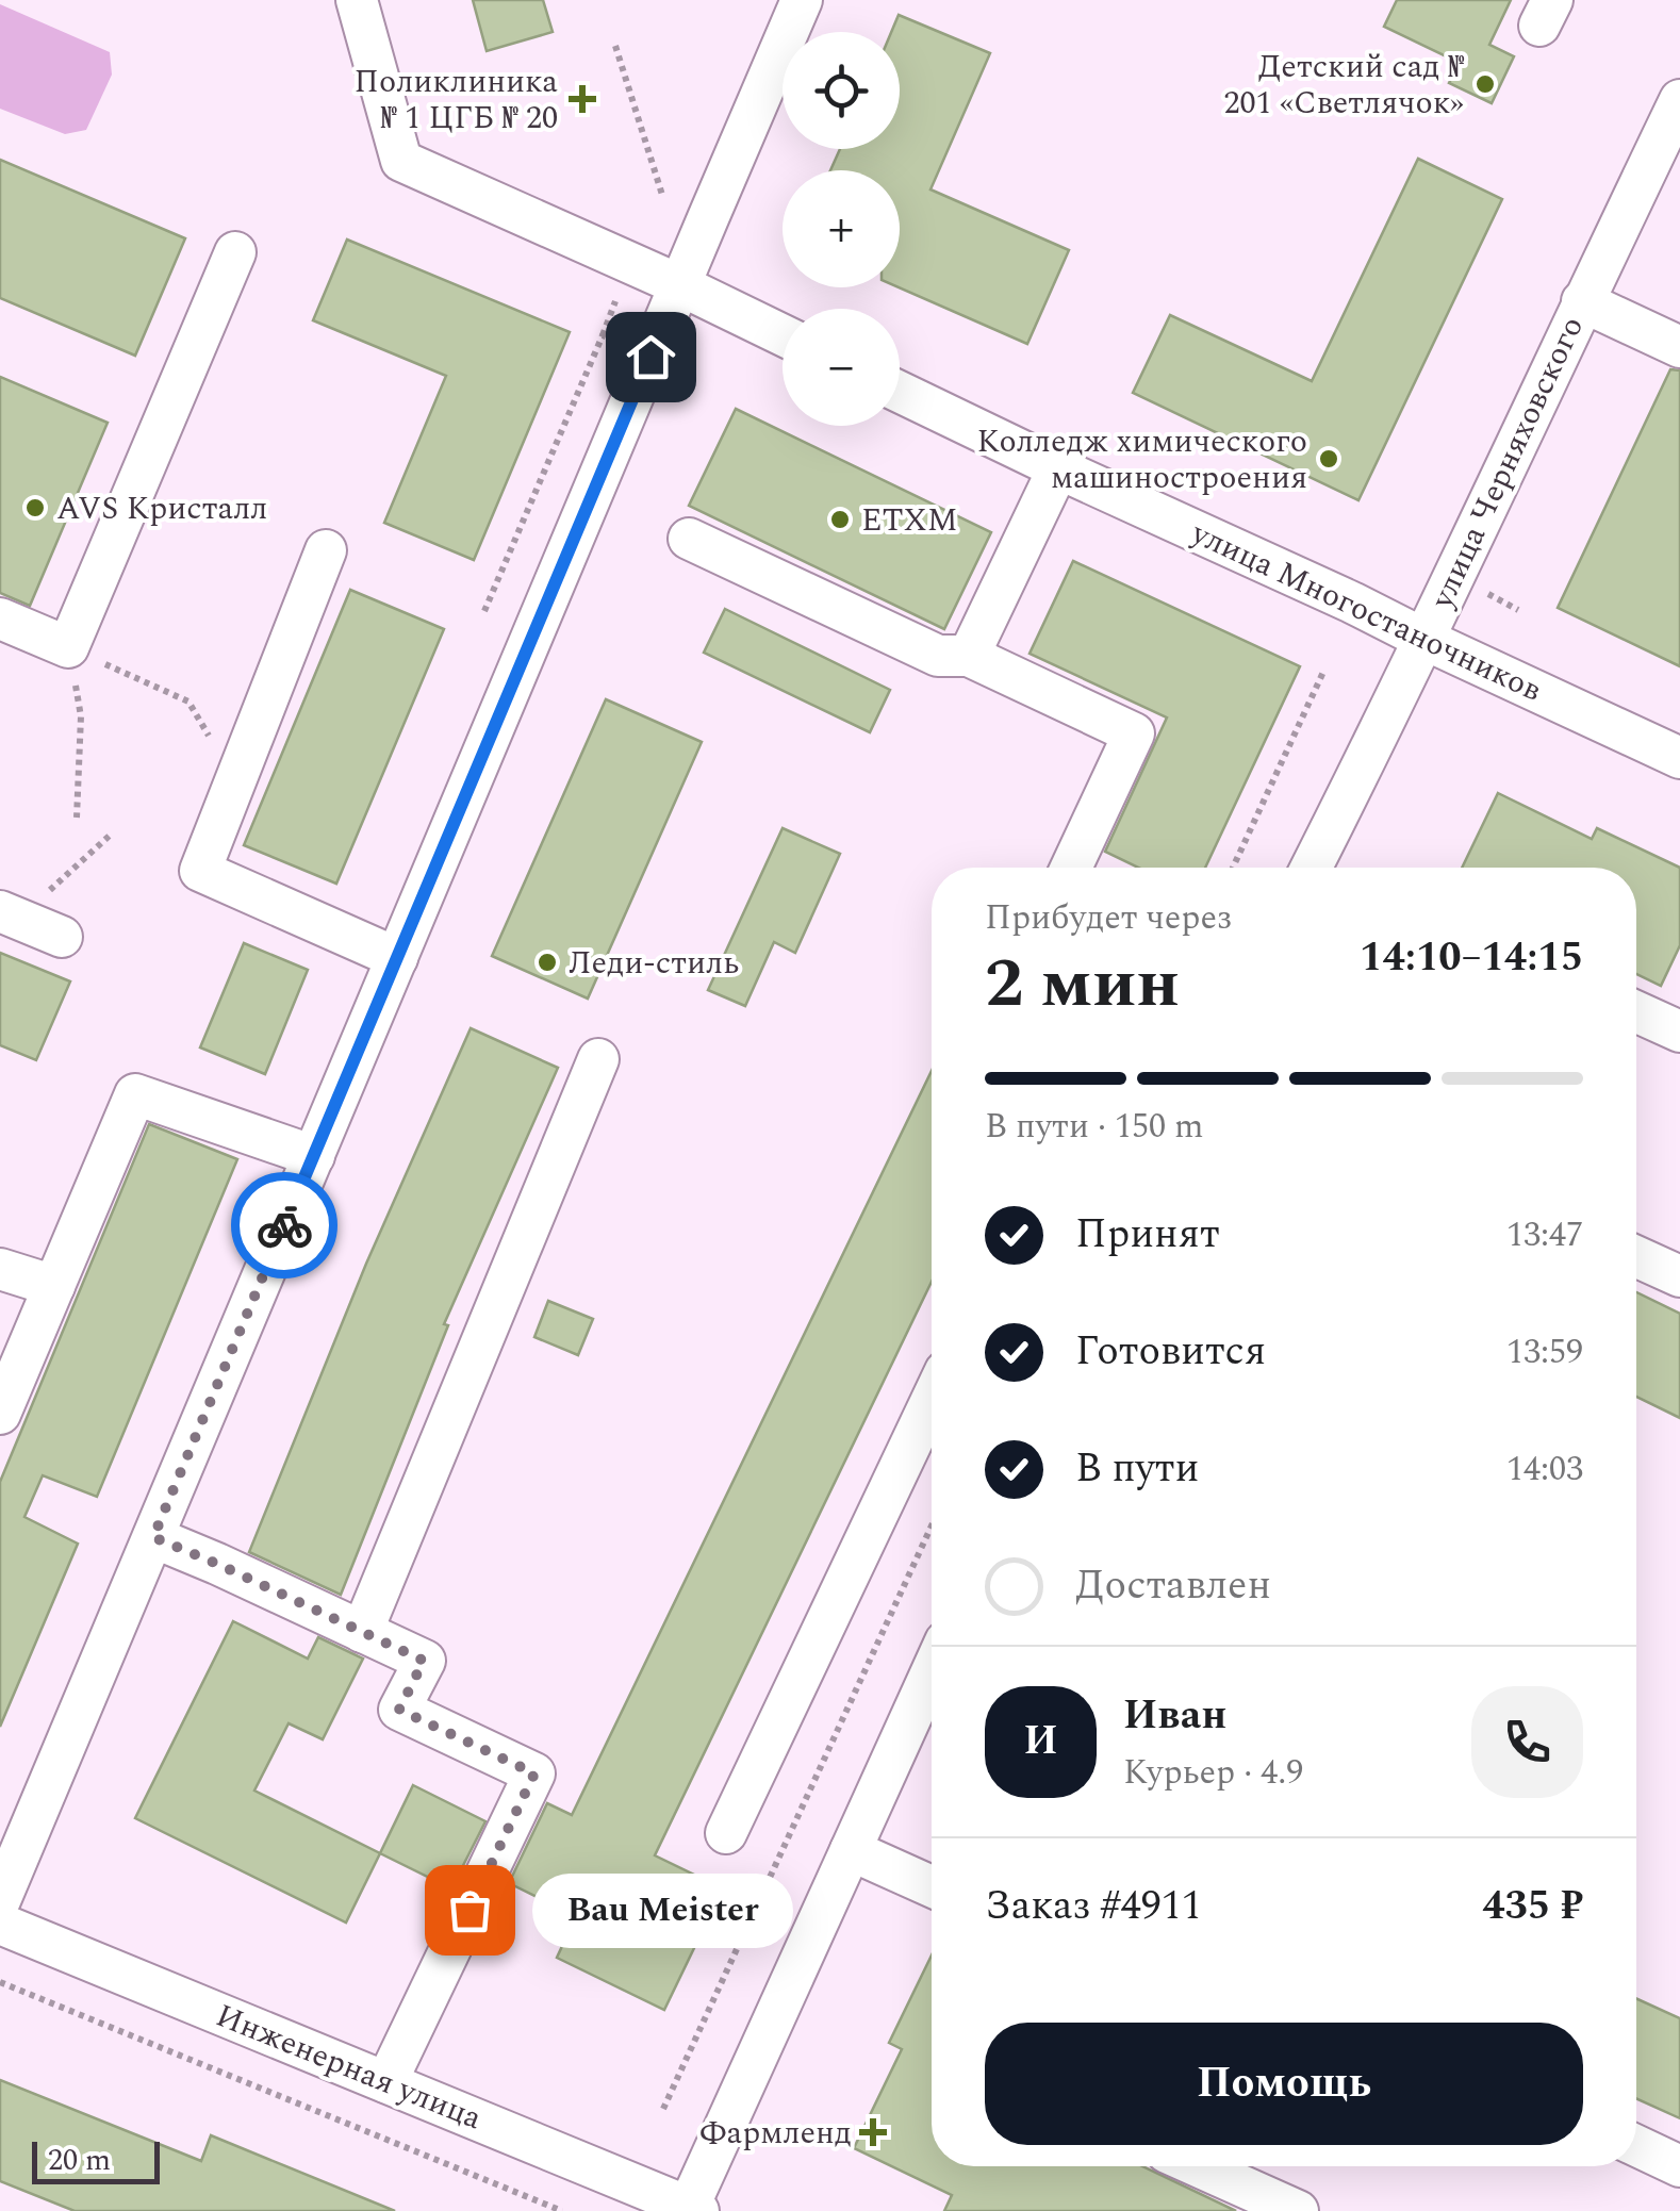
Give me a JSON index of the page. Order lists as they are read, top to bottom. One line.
{"streets":{"street":["улица Черняховского","улица Многостаночников","Инженерная улица"]},"crossings":[["улица Черняховского","улица Многостаночников"]],"places":{"other":["Детский сад № 201 «Светлячок»","Колледж химического машиностроения","AVS Кристалл","ЕТХМ","Леди-стиль","Bau Meister"],"health":["Поликлиника № 1 ЦГБ № 20","Фармленд"]},"scale_bar":"20 m","page":{"map_buttons":["+","−"],"heading":["2 мин","Прибудет через","14:10–14:15"],"panel":["Иван","Курьер · 4.9","Заказ #4911","435 ₽"],"bar":"В пути · 150 m","list":[["Принят","13:47"],["Готовится","13:59"],["В пути","14:03"],"Доставлен"],"round":"И","bubble":"Bau Meister","buttons":"Помощь","scale":"20 m"}}
